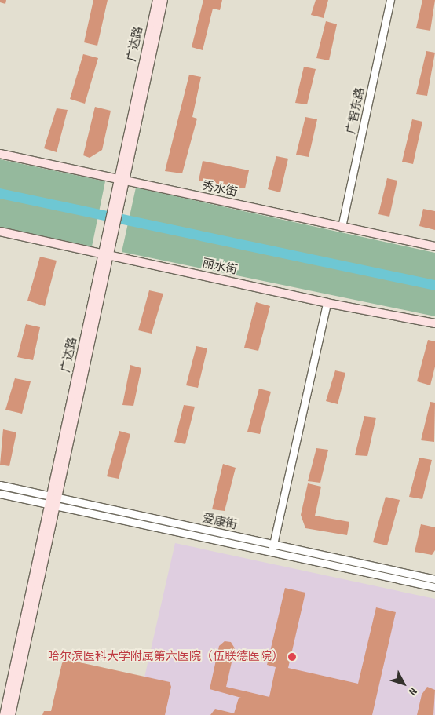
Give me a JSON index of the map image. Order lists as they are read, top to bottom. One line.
{"streets":{"main road":["广达路","秀水街","丽水街"],"street":["广智东路","爱康街"]},"crossings":[["广达路","秀水街"],["广达路","丽水街"],["广达路","爱康街"],["广智东路","秀水街"]],"places":["哈尔滨医科大学附属第六医院（伍联德医院）"],"north":"bottom right"}
